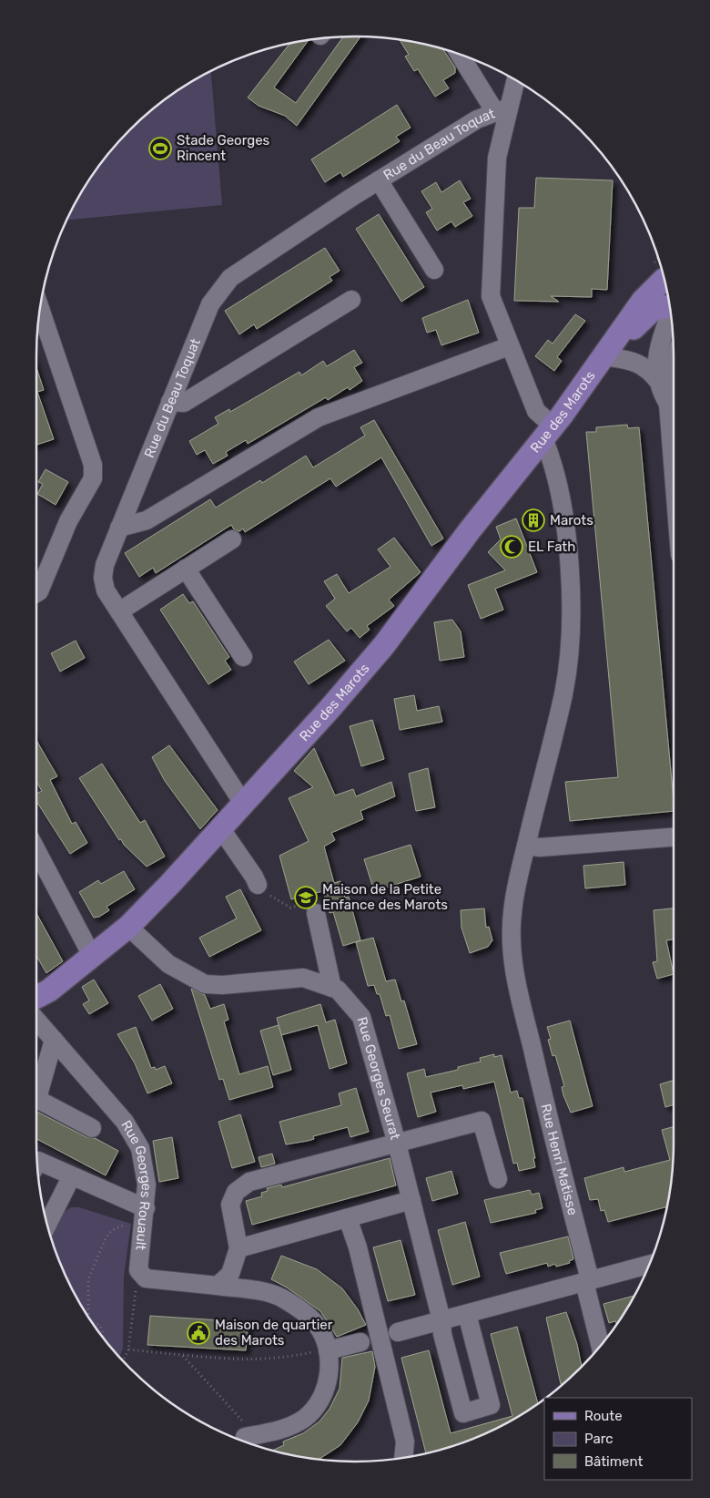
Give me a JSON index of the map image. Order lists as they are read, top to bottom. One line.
{"streets":{"main road":["Rue des Marots"],"street":["Rue du Beau Toquat","Rue Georges Seurat","Rue Henri Matisse","Rue Georges Rouault"]},"crossings":[["Rue du Beau Toquat","Rue des Marots"],["Rue des Marots","Rue Georges Seurat"],["Rue des Marots","Rue Henri Matisse"]],"places":{"sports":["Stade Georges Rincent"],"building":["Marots"],"mosque":["EL Fath"],"school or university":["Maison de la Petite Enfance des Marots"],"public building":["Maison de quartier des Marots"]},"legend":["Route","Parc","Bâtiment"]}
